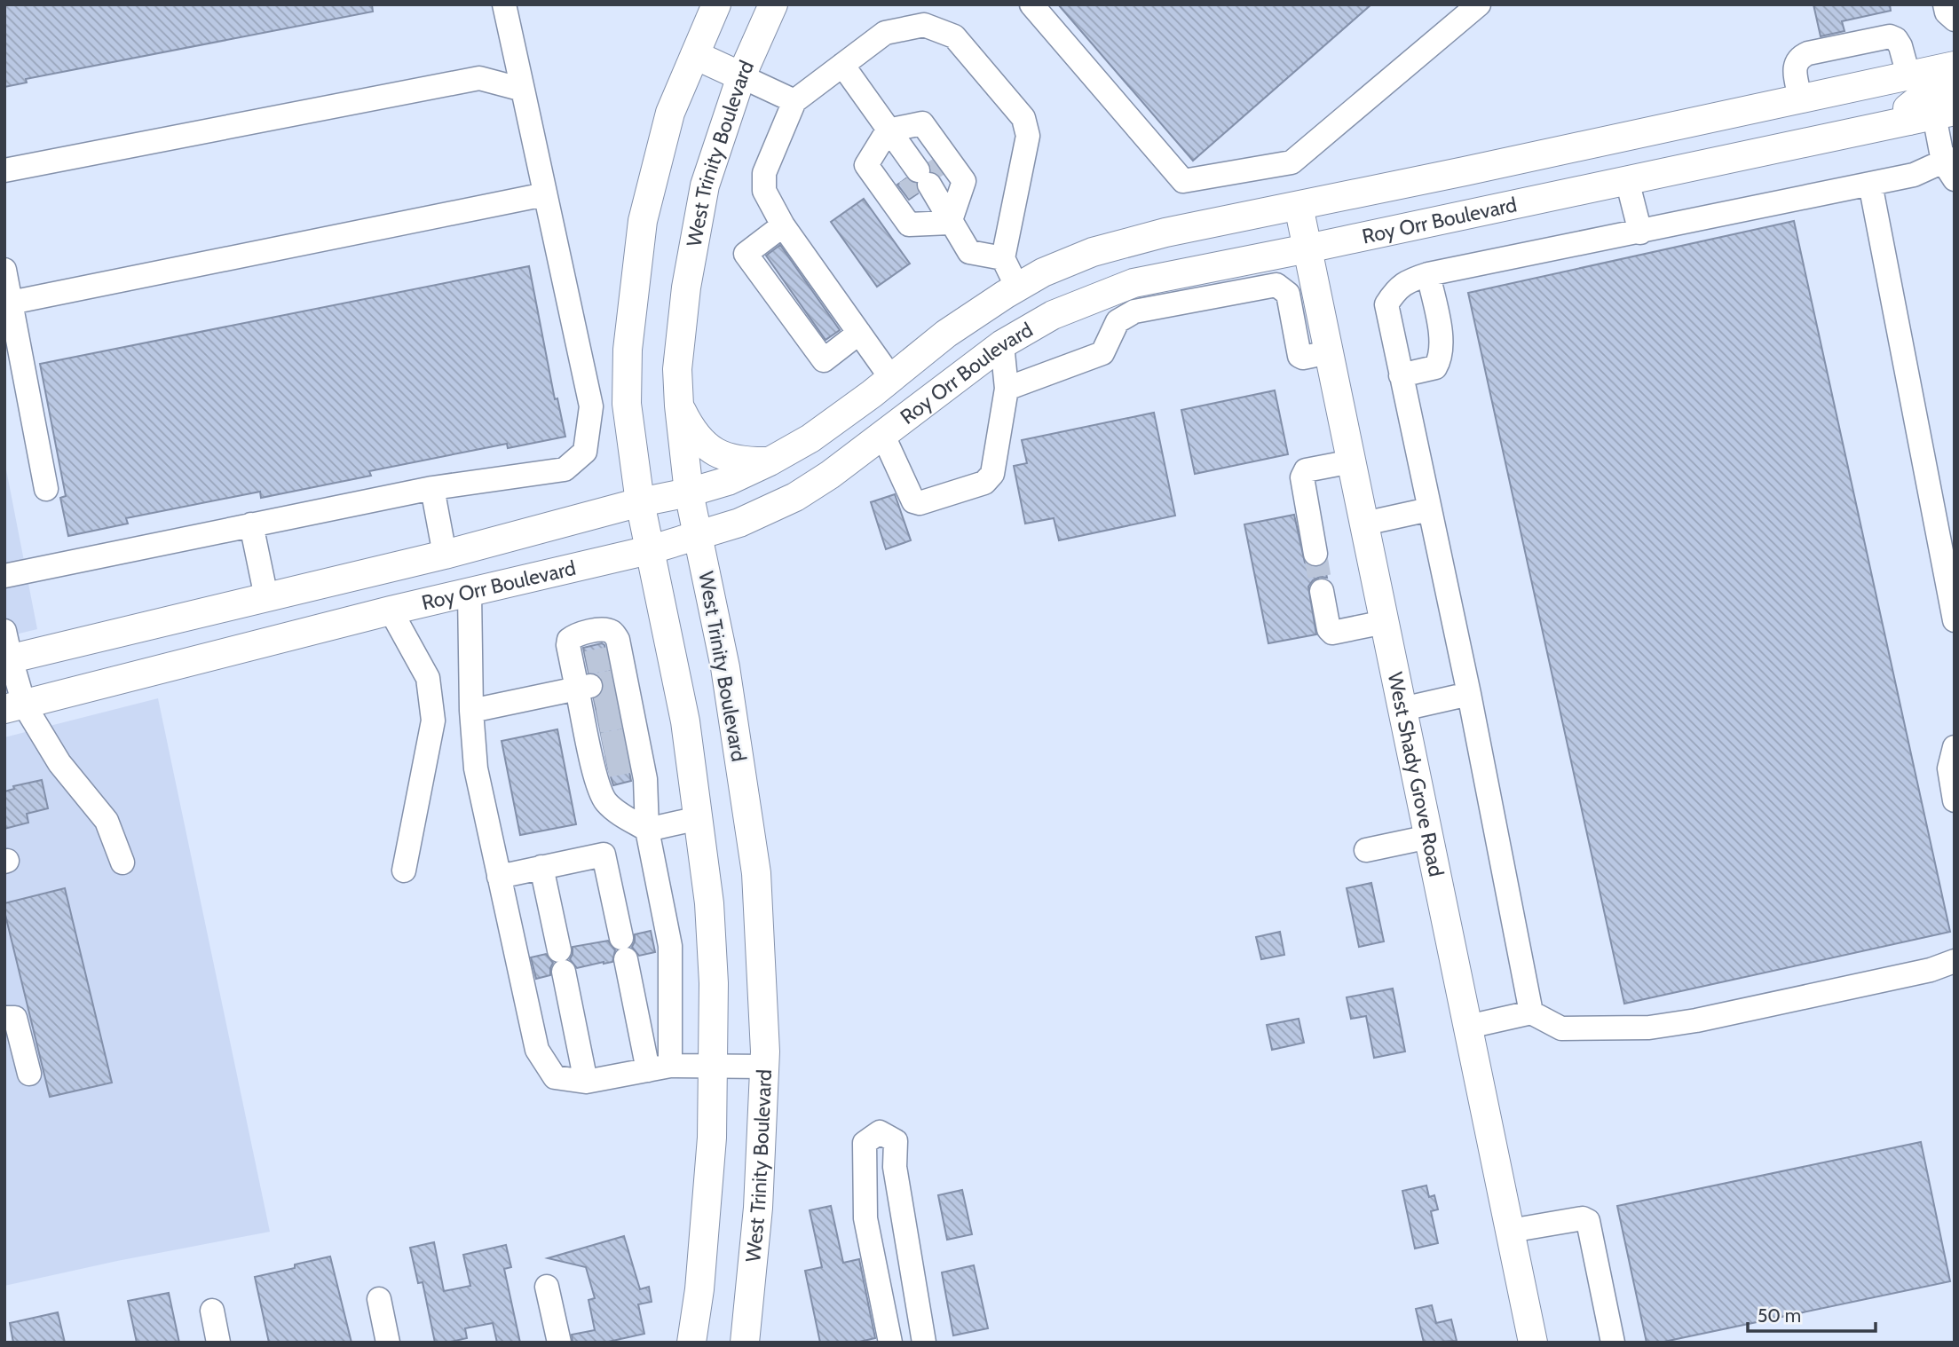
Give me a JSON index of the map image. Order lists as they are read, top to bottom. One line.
{"streets":{"main road":["West Trinity Boulevard","Roy Orr Boulevard","West Shady Grove Road"]},"crossings":[["West Trinity Boulevard","Roy Orr Boulevard"],["Roy Orr Boulevard","West Shady Grove Road"]],"scale_bar":"50 m"}
